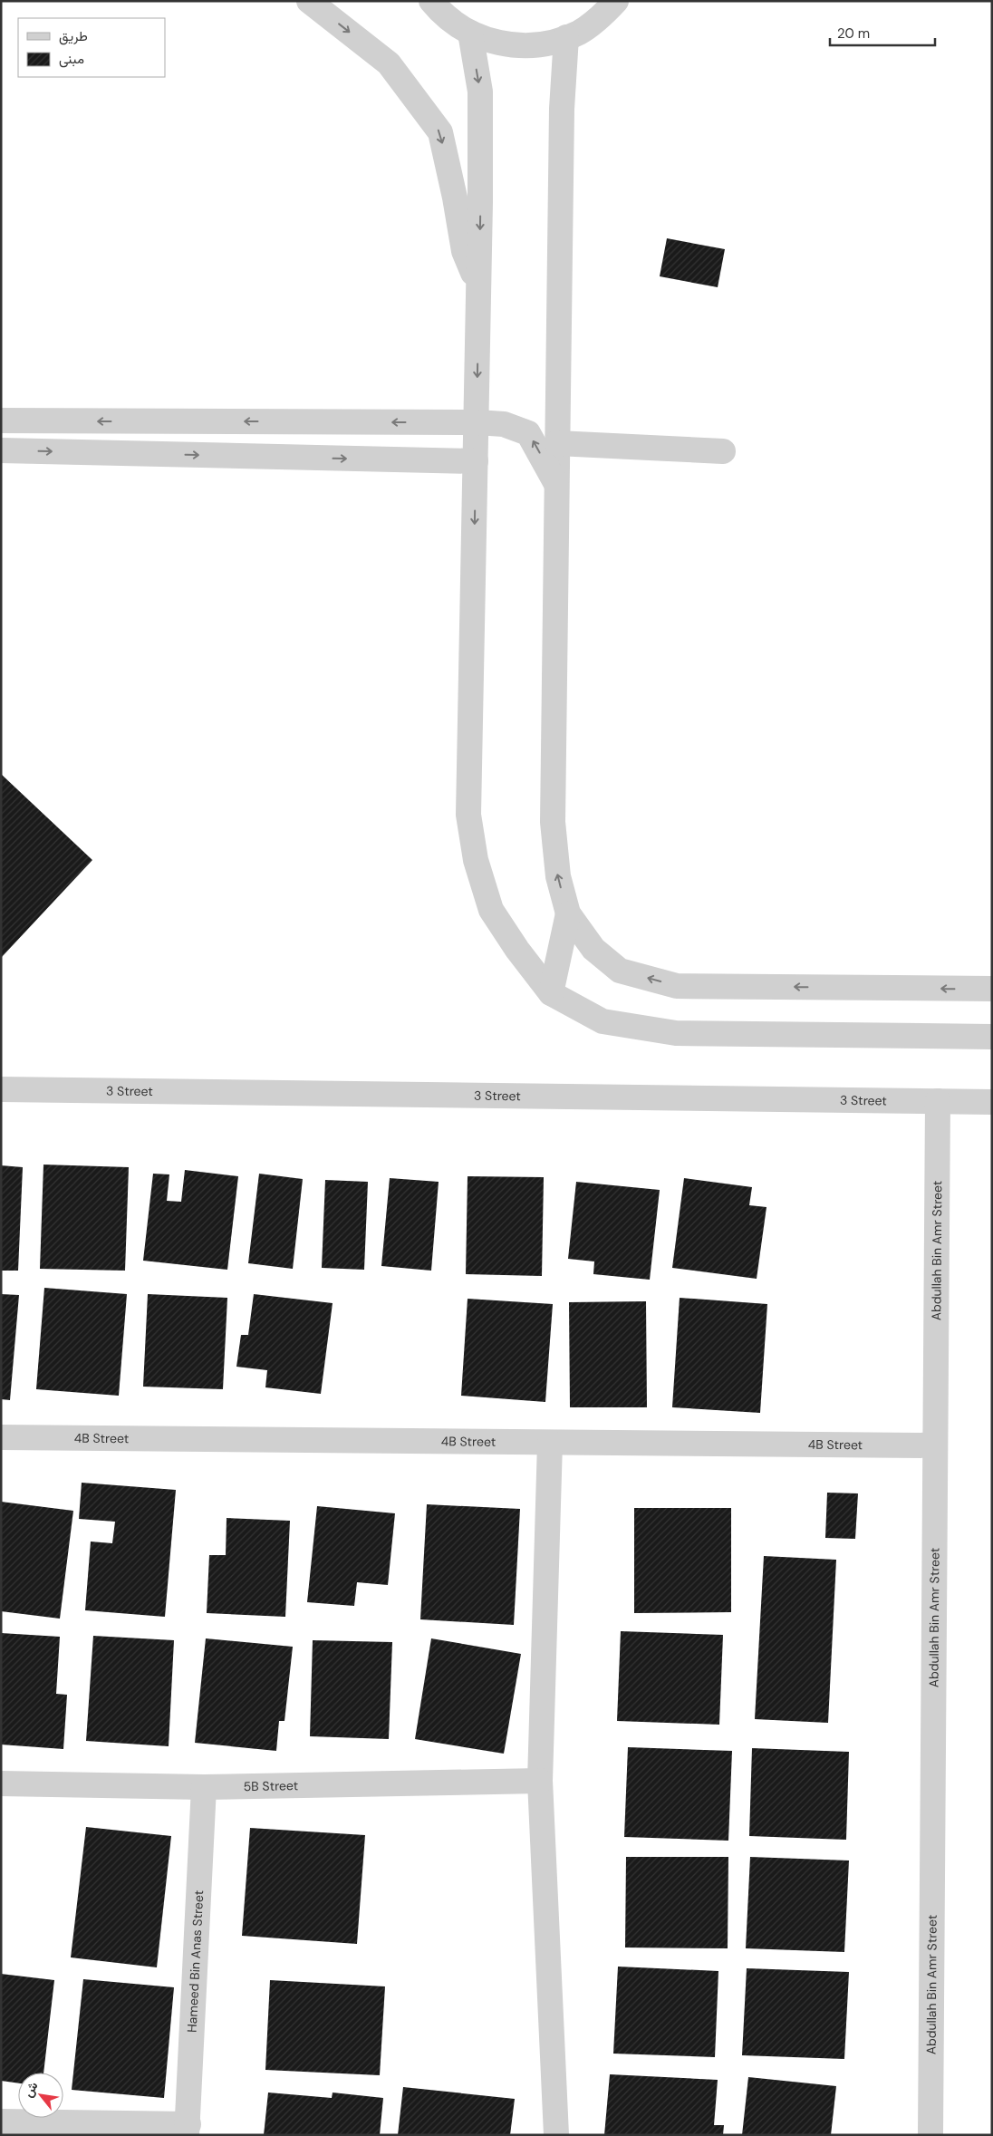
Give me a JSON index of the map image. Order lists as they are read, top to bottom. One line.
{"streets":{"street":["3 Street","Abdullah Bin Amr Street","4B Street","5B Street","Hameed Bin Anas Street"]},"crossings":[["3 Street","Abdullah Bin Amr Street"],["Abdullah Bin Amr Street","4B Street"],["5B Street","Hameed Bin Anas Street"]],"legend":["طريق","مبنى"],"scale_bar":"20 m","north":"top left"}
